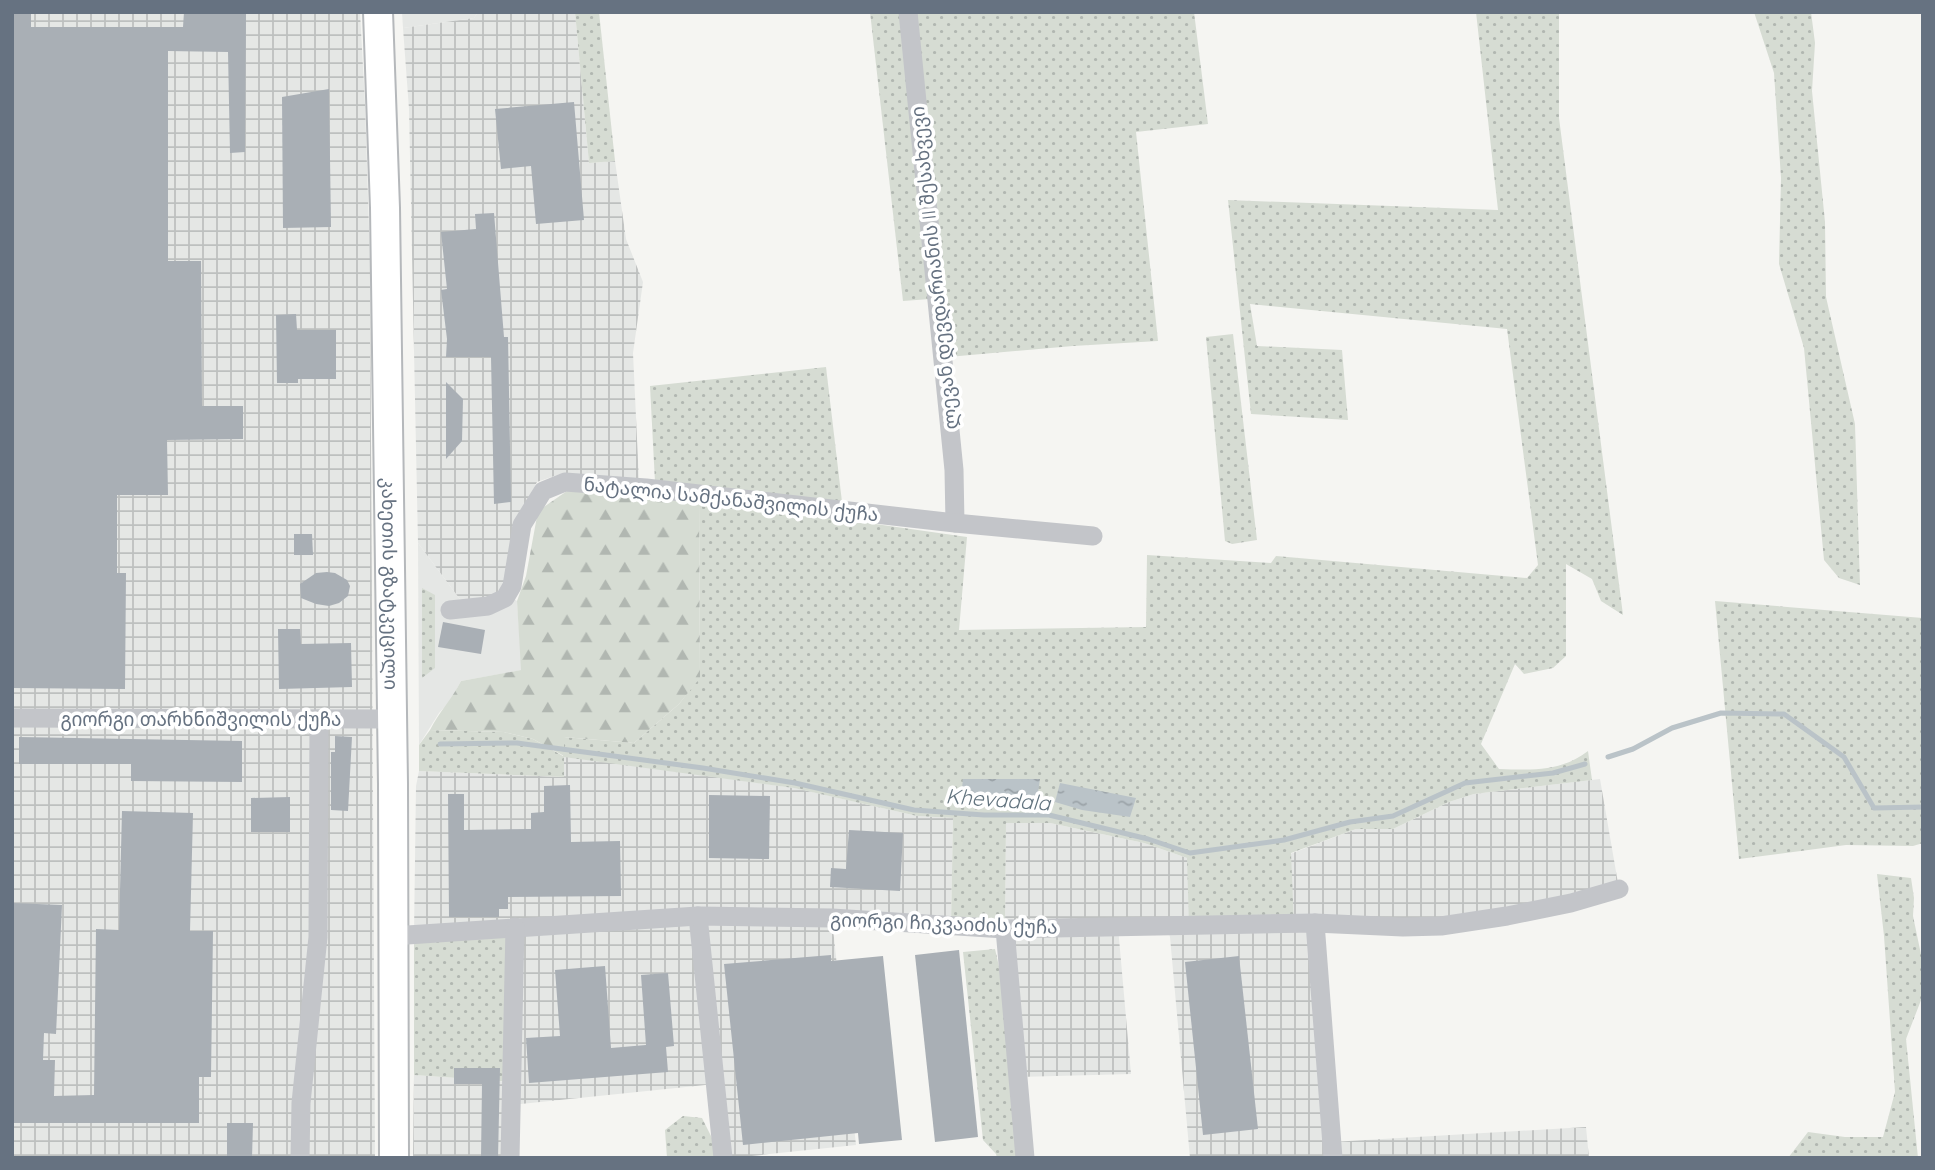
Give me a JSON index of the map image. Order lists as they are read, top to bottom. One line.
{"streets":{"highway":["კახეთის გზატკეცილი"],"street":["ლევან დევდარიანის II შესახვევი","ნატალია სამქანაშვილის ქუჩა","გიორგი თარხნიშვილის ქუჩა","გიორგი ჩიკვაიძის ქუჩა"]},"crossings":[["ლევან დევდარიანის II შესახვევი","ნატალია სამქანაშვილის ქუჩა"],["კახეთის გზატკეცილი","გიორგი თარხნიშვილის ქუჩა"],["კახეთის გზატკეცილი","გიორგი ჩიკვაიძის ქუჩა"]],"water":["Khevadala"]}
